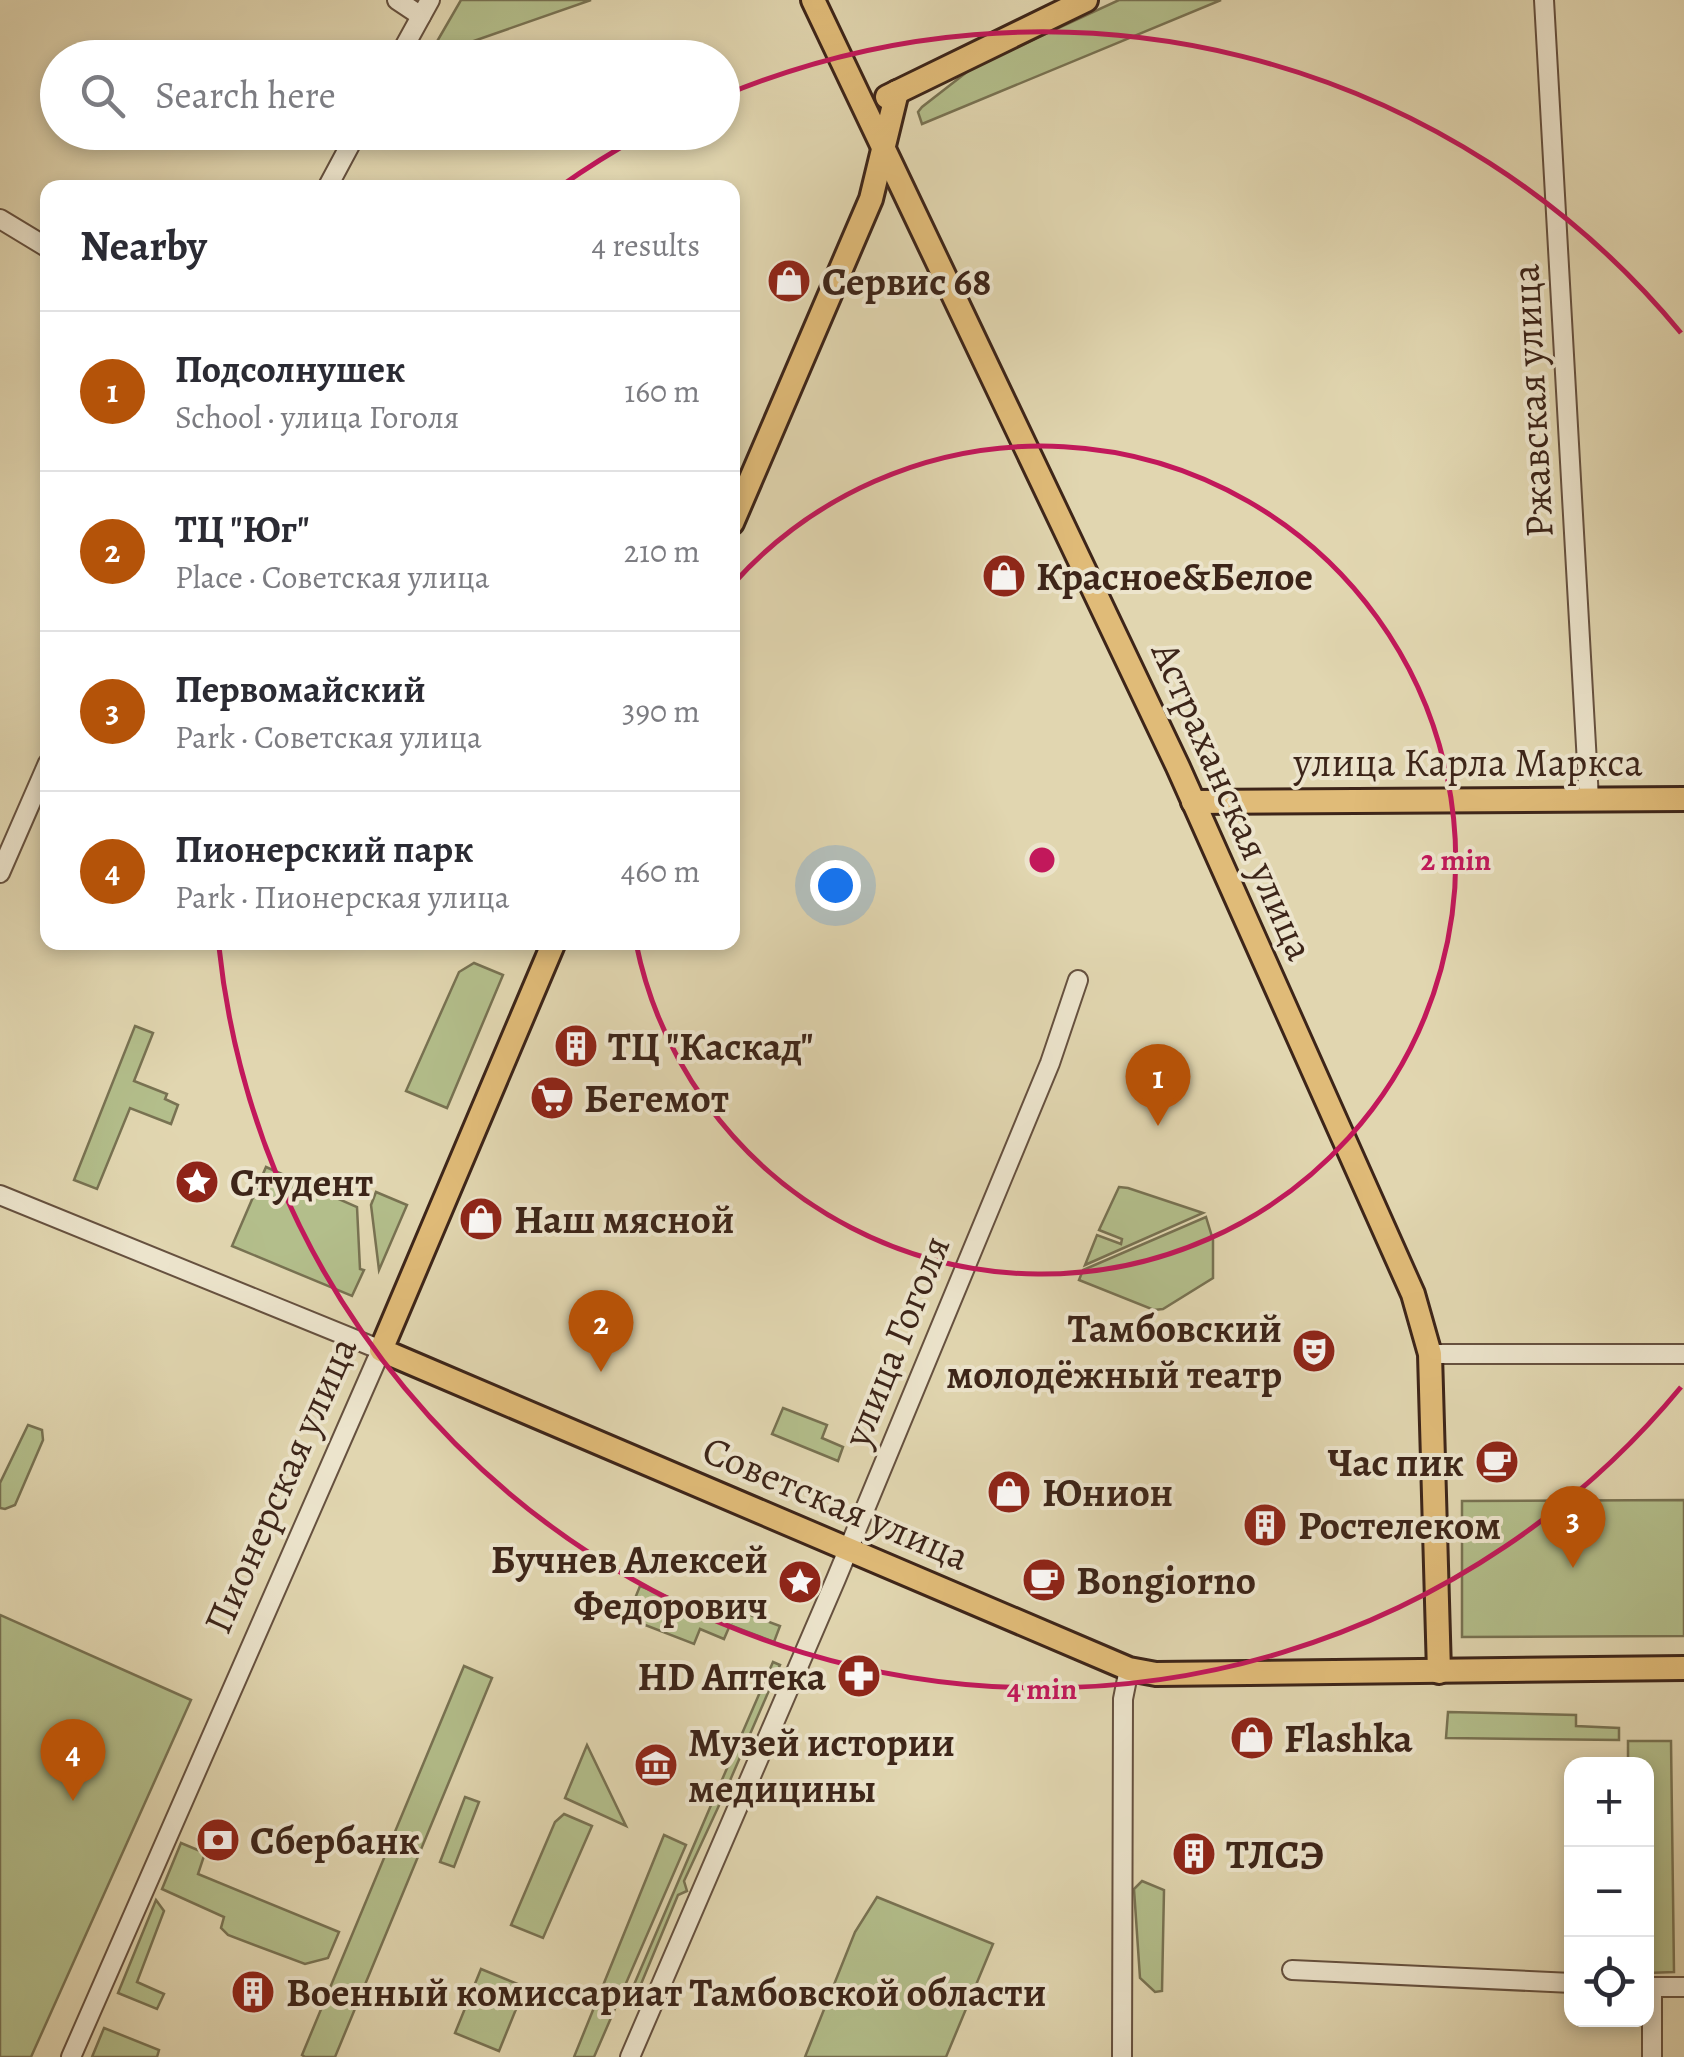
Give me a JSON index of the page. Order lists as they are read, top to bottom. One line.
{"streets":{"main road":["улица Карла Маркса","Астраханская улица","Пионерская улица","Советская улица"],"street":["Ржавская улица","улица Гоголя"]},"crossings":[["Ржавская улица","улица Карла Маркса"],["улица Карла Маркса","Астраханская улица"],["Астраханская улица","Советская улица"],["улица Гоголя","Советская улица"],["Пионерская улица","Советская улица"]],"places":{"shop":["Сервис 68","Красное&Белое","Наш мясной","Юнион","Flashka"],"building":["ТЦ \"Каскад\"","Ростелеком","ТЛСЭ","Военный комиссариат Тамбовской области"],"supermarket":["Бегемот"],"place":["Студент","Бучнев Алексей Федорович"],"theatre":["Тамбовский молодёжный театр"],"cafe":["Час пик","Bongiorno"],"pharmacy":["HD Аптека"],"museum":["Музей истории медицины"],"bank":["Сбербанк"]},"page":{"search":"Search here","heading":["Nearby","4 results"],"list":[{"mark":"1","name":"Подсолнушек","note":"School · улица Гоголя","value":"160 m"},{"mark":"2","name":"ТЦ \"Юг\"","note":"Place · Советская улица","value":"210 m"},{"mark":"3","name":"Первомайский","note":"Park · Советская улица","value":"390 m"},{"mark":"4","name":"Пионерский парк","note":"Park · Пионерская улица","value":"460 m"}],"pins":["1","2","3","4"],"map_buttons":["+","−"]},"rings":["2 min","4 min"]}
